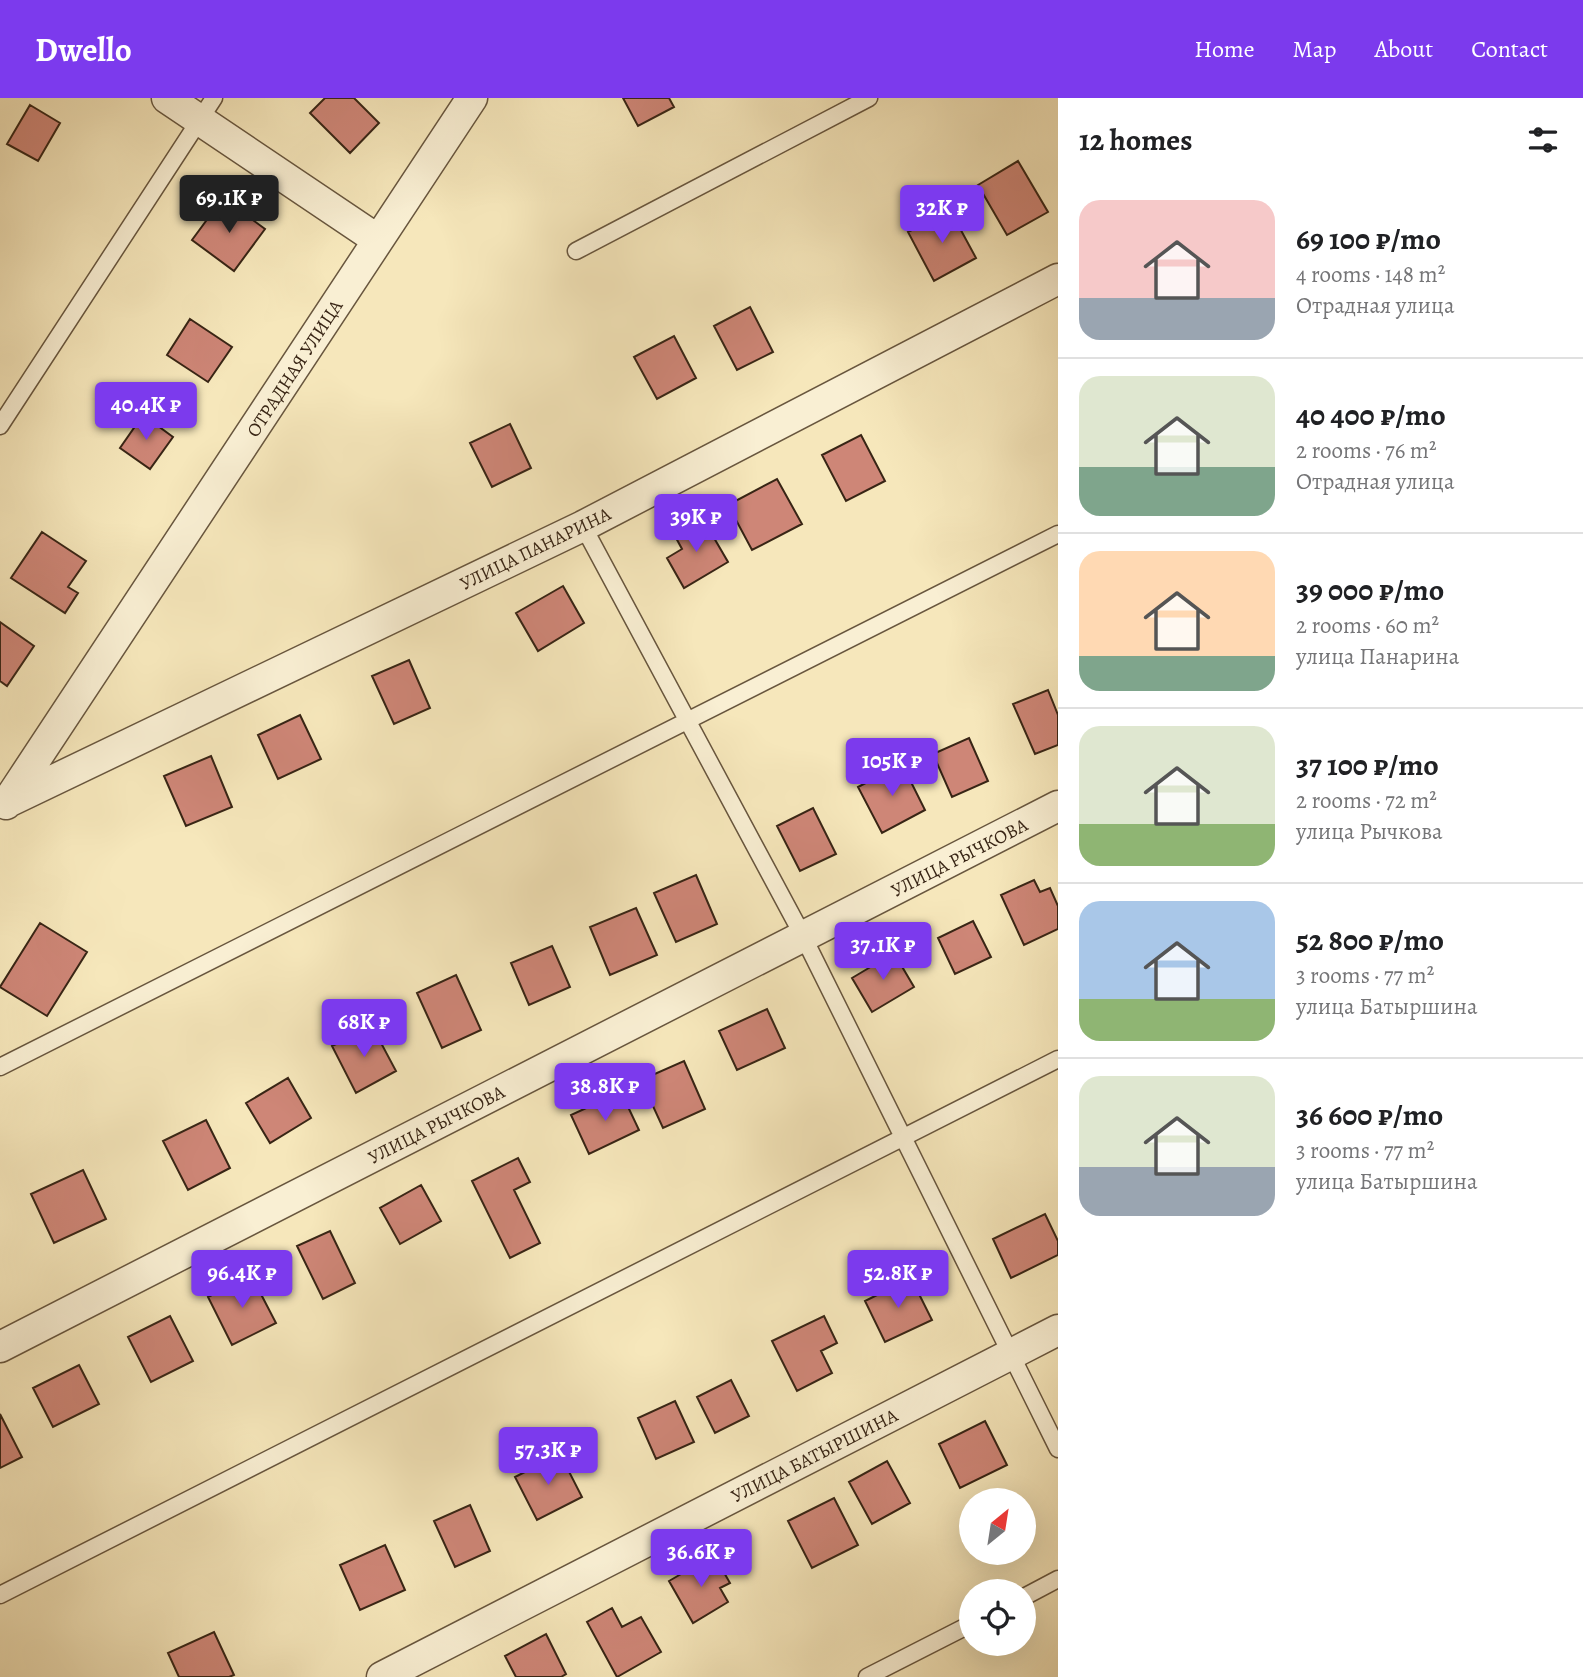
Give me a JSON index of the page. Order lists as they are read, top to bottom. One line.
{"streets":{"street":["ОТРАДНАЯ УЛИЦА","УЛИЦА ПАНАРИНА","УЛИЦА РЫЧКОВА","УЛИЦА БАТЫРШИНА"]},"crossings":[["ОТРАДНАЯ УЛИЦА","УЛИЦА ПАНАРИНА"]],"north":"top right","page":{"header":"Dwello","nav":["Home","Map","About","Contact"],"heading":"12 homes","price":["69.1K ₽","32K ₽","40.4K ₽","39K ₽","105K ₽","37.1K ₽","68K ₽","38.8K ₽","96.4K ₽","52.8K ₽","57.3K ₽","36.6K ₽"],"list":[{"name":"69 100 ₽/mo","note":"4 rooms · 148 m² · Отрадная улица"},{"name":"40 400 ₽/mo","note":"2 rooms · 76 m² · Отрадная улица"},{"name":"39 000 ₽/mo","note":"2 rooms · 60 m² · улица Панарина"},{"name":"37 100 ₽/mo","note":"2 rooms · 72 m² · улица Рычкова"},{"name":"52 800 ₽/mo","note":"3 rooms · 77 m² · улица Батыршина"},{"name":"36 600 ₽/mo","note":"3 rooms · 77 m² · улица Батыршина"}]}}
